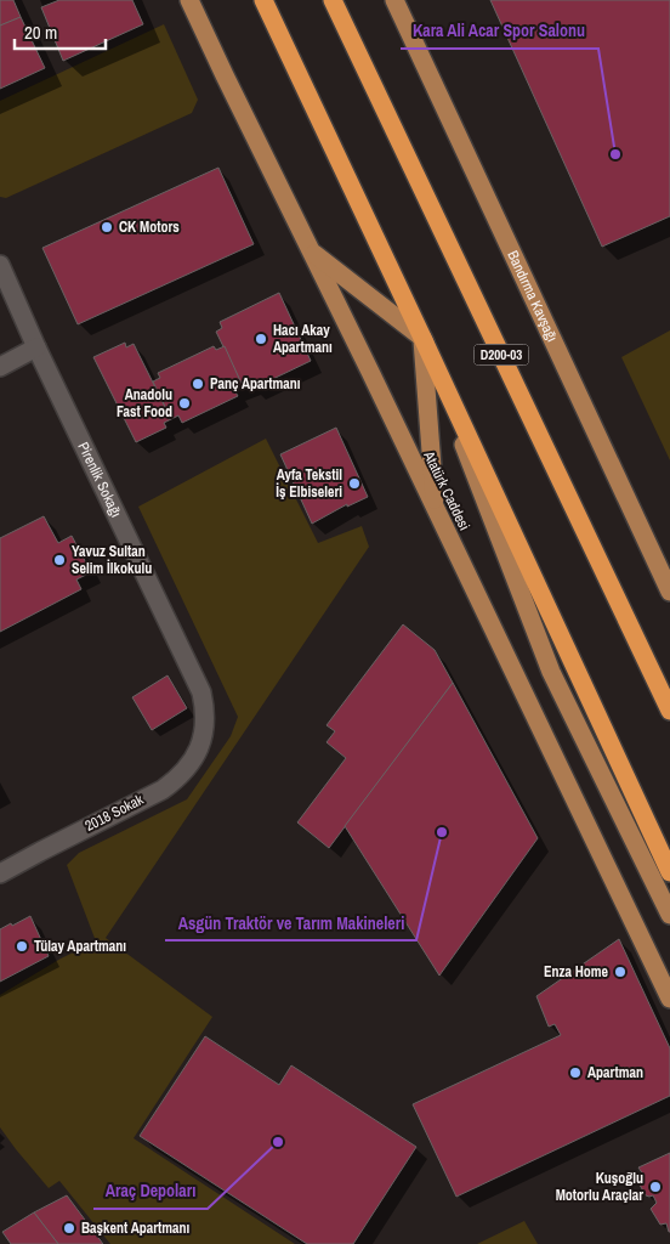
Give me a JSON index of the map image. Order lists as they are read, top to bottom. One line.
{"streets":{"highway":["D200-03"],"main road":["Bandırma Kavşağı","Atatürk Caddesi"],"street":["Pirenlik Sokağı","2018 Sokak"]},"crossings":[["Pirenlik Sokağı","2018 Sokak"]],"places":["Kara Ali Acar Spor Salonu","CK Motors","Hacı Akay Apartmanı","Panç Apartmanı","Anadolu Fast Food","Ayfa Tekstil İş Elbiseleri","Yavuz Sultan Selim İlkokulu","Asgün Traktör ve Tarım Makineleri","Tülay Apartmanı","Enza Home","Apartman","Araç Depoları","Kuşoğlu Motorlu Araçlar","Başkent Apartmanı"],"scale_bar":"20 m"}
